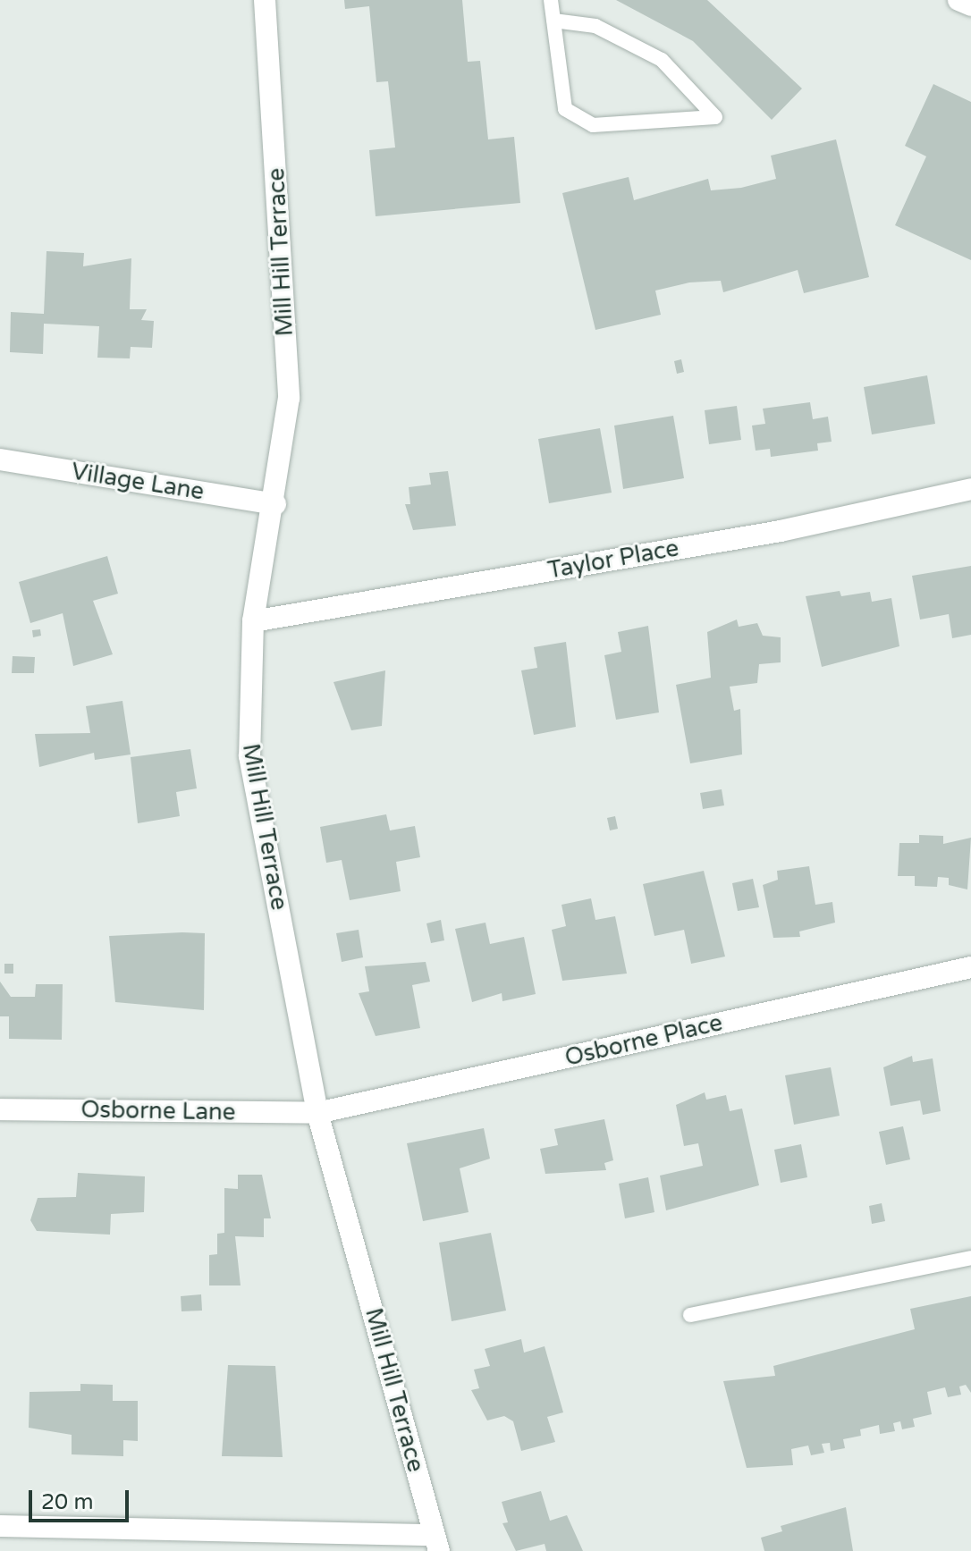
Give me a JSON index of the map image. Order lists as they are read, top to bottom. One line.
{"streets":{"street":["Mill Hill Terrace","Village Lane","Taylor Place","Osborne Place","Osborne Lane"]},"crossings":[["Mill Hill Terrace","Village Lane"],["Mill Hill Terrace","Taylor Place"],["Mill Hill Terrace","Osborne Place"],["Mill Hill Terrace","Osborne Lane"],["Osborne Place","Osborne Lane"]],"scale_bar":"20 m"}
